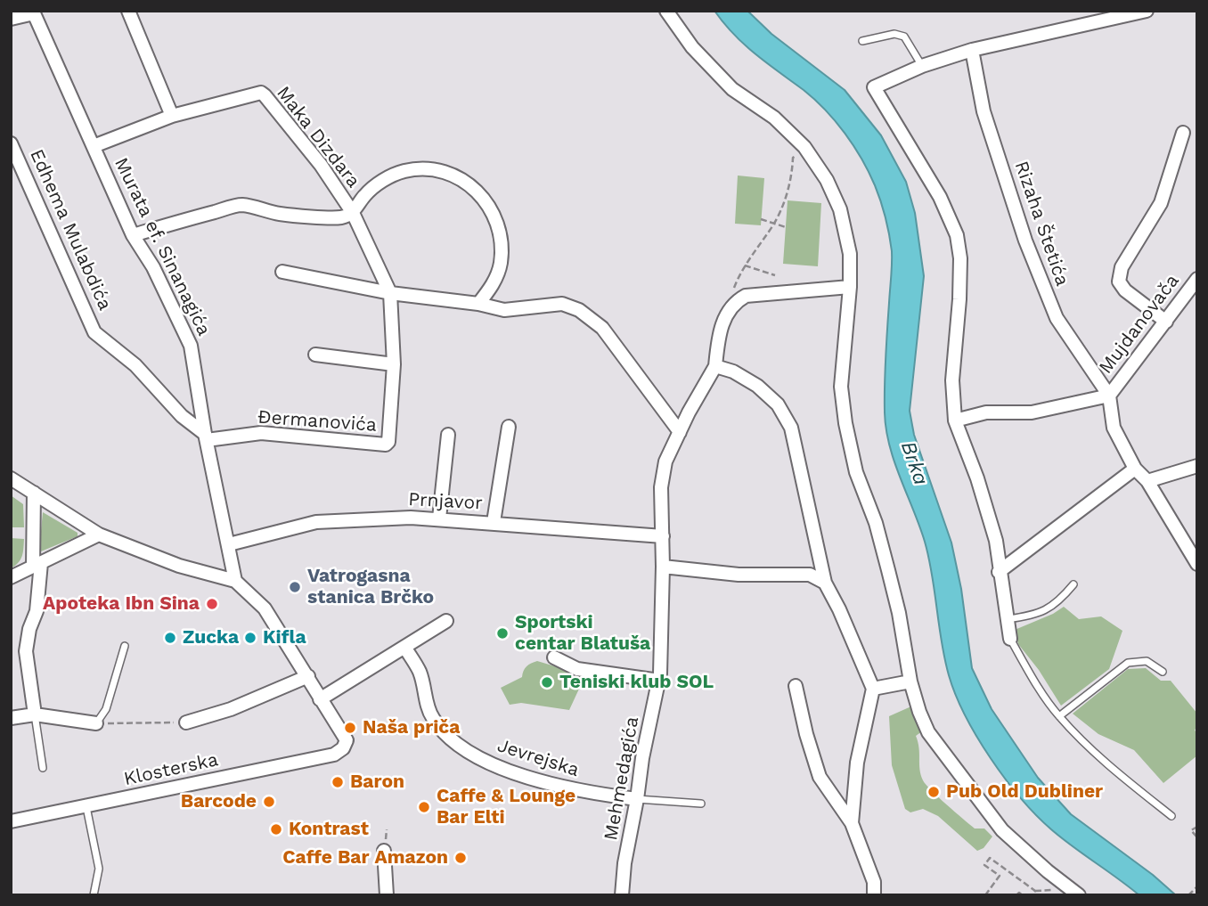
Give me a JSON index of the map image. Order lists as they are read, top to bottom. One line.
{"streets":{"street":["Maka Dizdara","Rizaha Štetića","Edhema Mulabdića","Murata ef. Sinanagića","Mujdanovača","Đermanovića","Prnjavor","Jevrejska","Klosterska","Mehmedagića"]},"crossings":[["Maka Dizdara","Murata ef. Sinanagića"],["Maka Dizdara","Đermanovića"],["Rizaha Štetića","Mujdanovača"],["Edhema Mulabdića","Murata ef. Sinanagića"],["Edhema Mulabdića","Đermanovića"],["Murata ef. Sinanagića","Đermanovića"],["Murata ef. Sinanagića","Prnjavor"],["Prnjavor","Mehmedagića"],["Jevrejska","Mehmedagića"]],"water":["Brka"],"places":["Vatrogasna stanica Brčko","Apoteka Ibn Sina","Sportski centar Blatuša","Zucka","Kifla","Teniski klub SOL","Naša priča","Baron","Pub Old Dubliner","Barcode","Caffe & Lounge Bar Elti","Kontrast","Caffe Bar Amazon"]}
